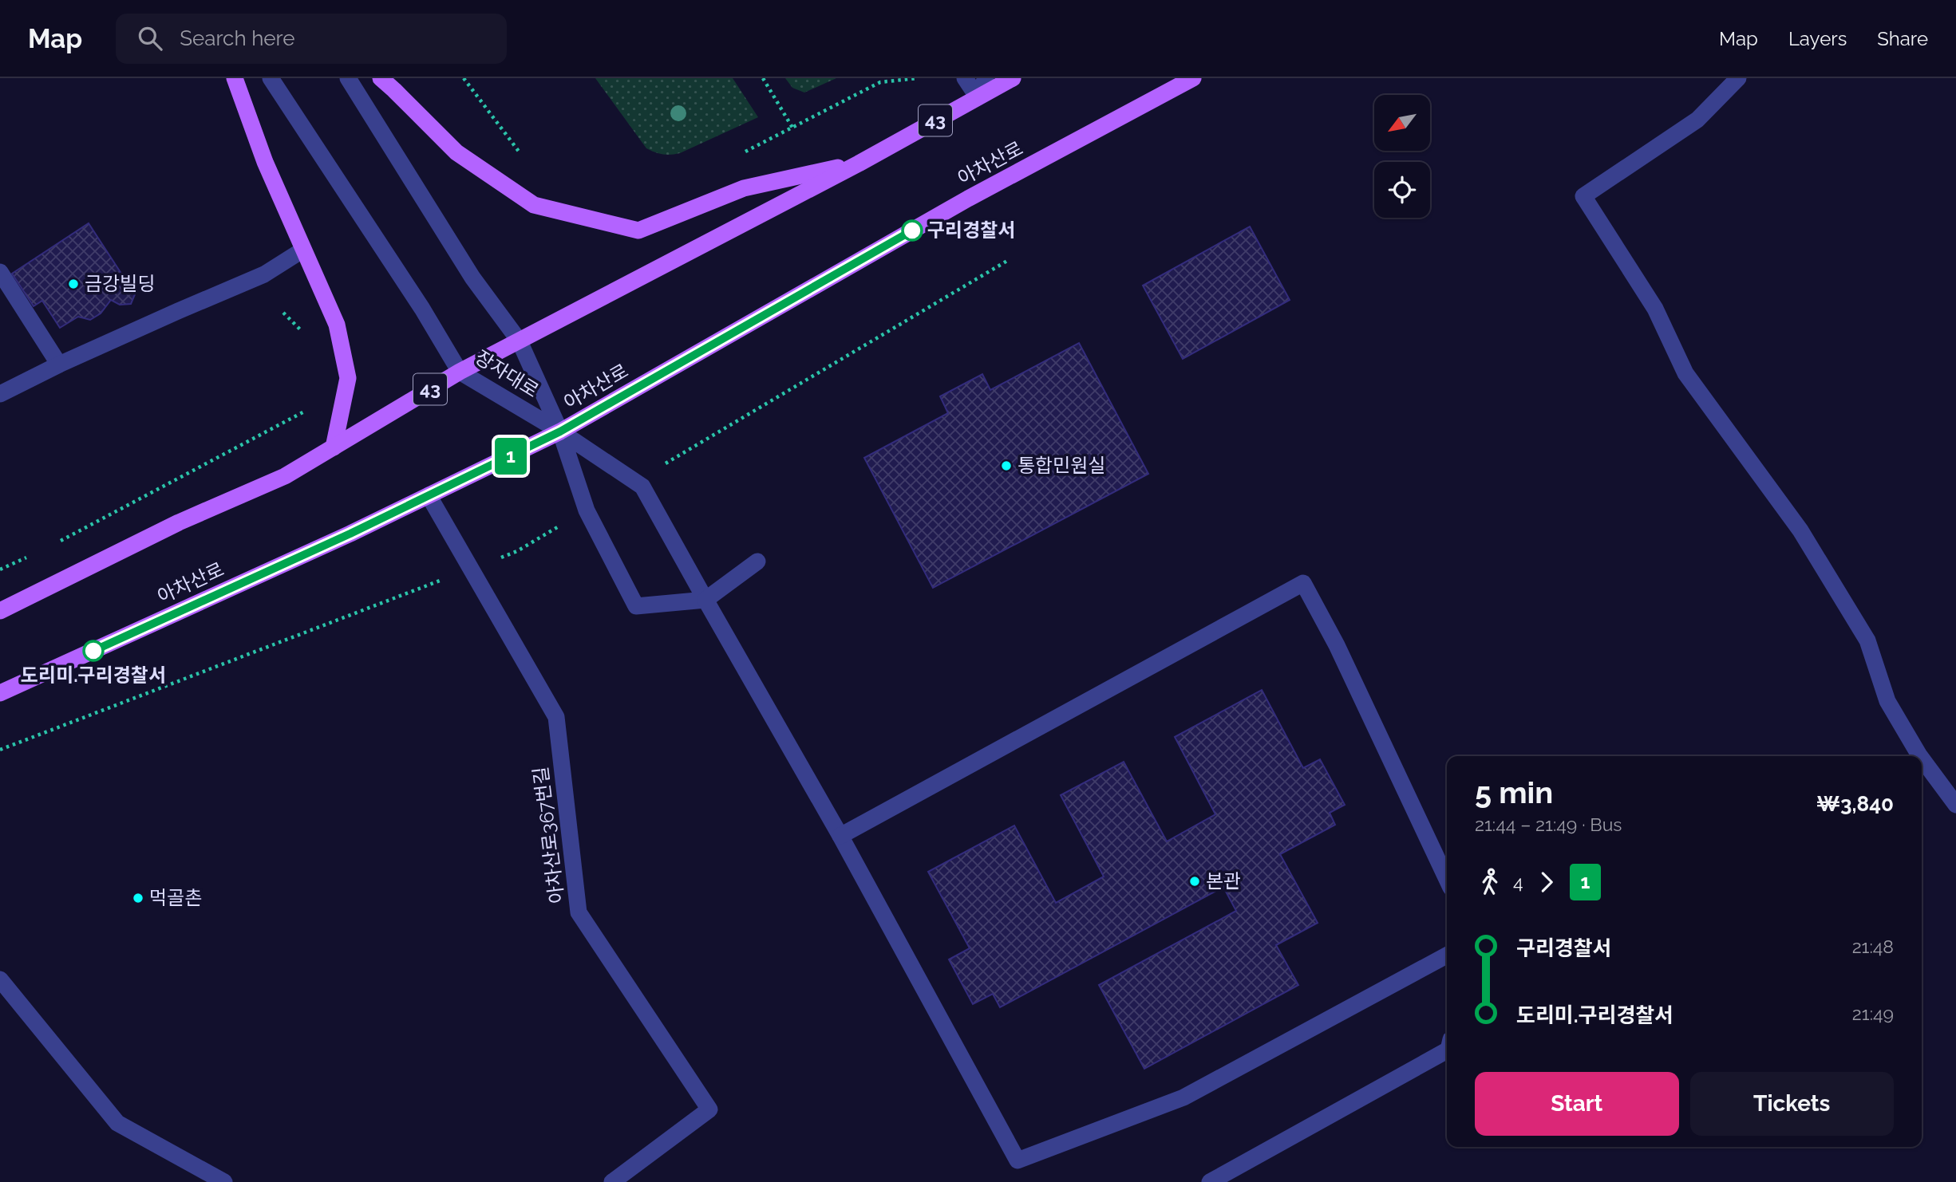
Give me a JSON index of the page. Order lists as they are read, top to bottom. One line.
{"streets":{"main road":["43","아차산로"],"street":["장자대로","아차산로367번길"]},"crossings":[["43","장자대로"],["아차산로","장자대로"],["아차산로","아차산로367번길"]],"places":["구리경찰서","금강빌딩","통합민원실","도리미.구리경찰서","본관","먹골촌"],"lines":["bus line 1"],"north":"bottom left","page":{"header":"Map","search":"Search here","nav":["Map","Layers","Share"],"on_map":"1","heading":["5 min","21:44 – 21:49 · Bus","₩3,840"],"legs":["4","1"],"list":[{"name":"구리경찰서","value":"21:48"},{"name":"도리미.구리경찰서","value":"21:49"}],"buttons":["Start","Tickets"]}}
